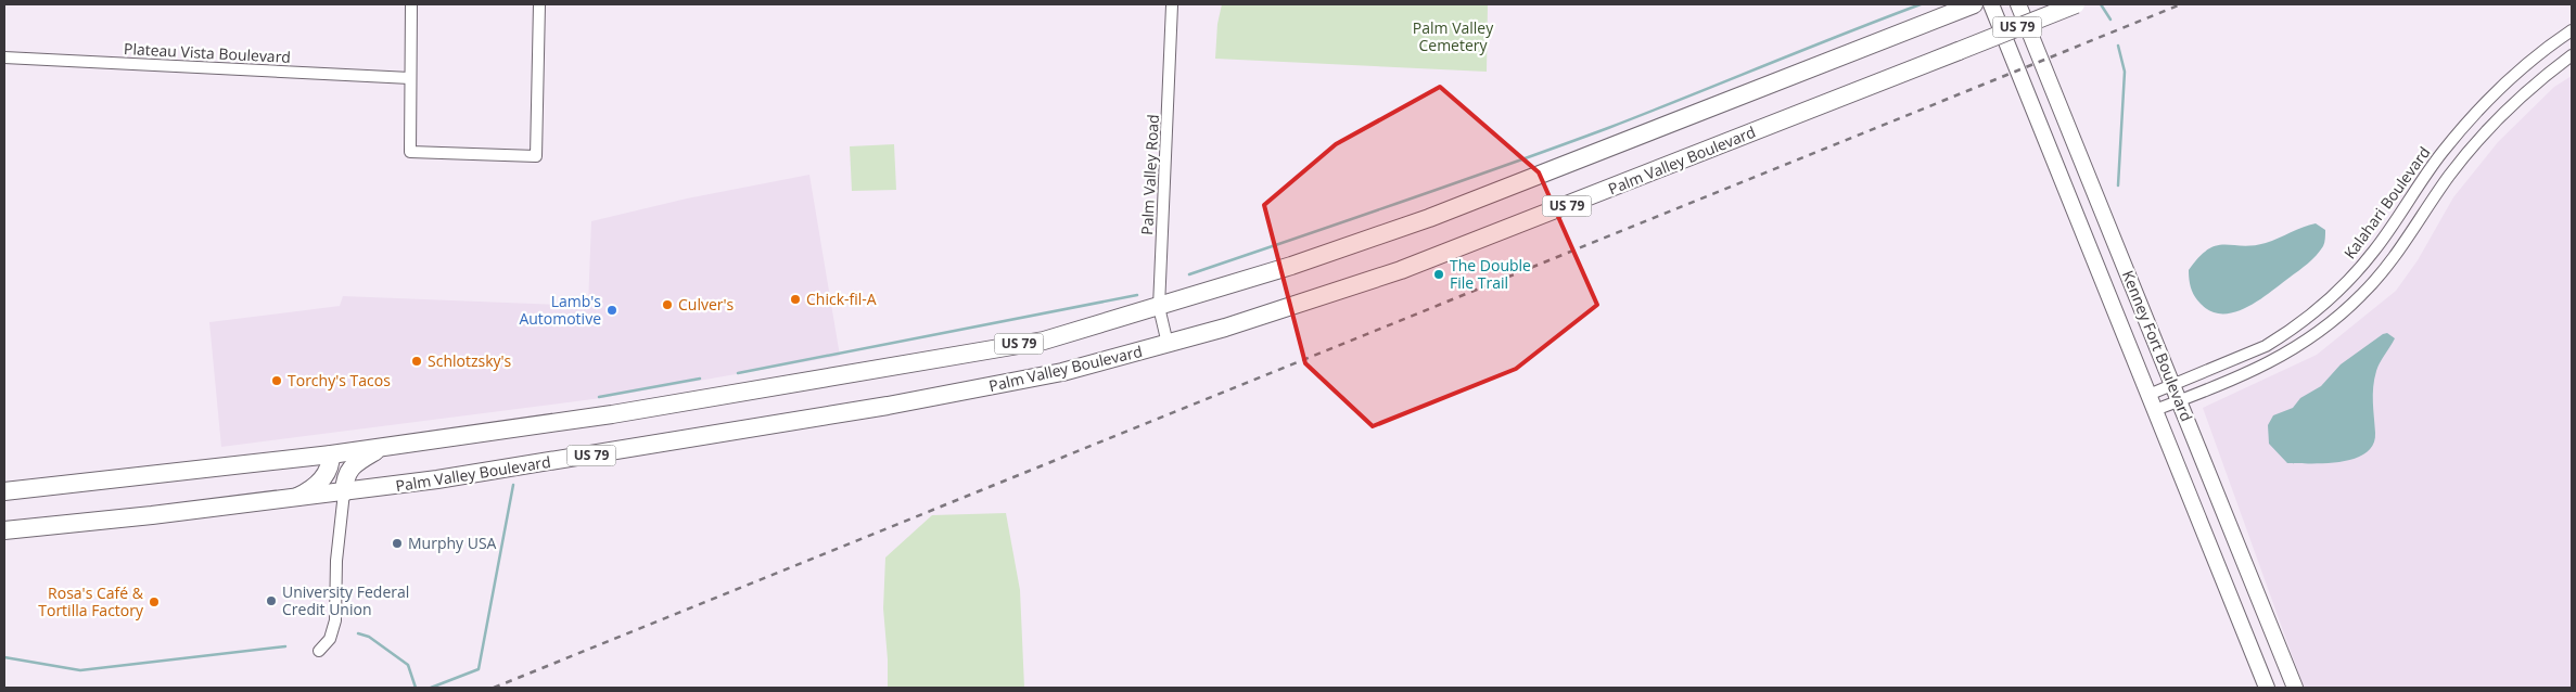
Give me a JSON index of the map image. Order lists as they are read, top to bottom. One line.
{"streets":{"highway":["US 79","Palm Valley Boulevard"],"main road":["Kenney Fort Boulevard"],"street":["Plateau Vista Boulevard","Palm Valley Road","Kalahari Boulevard"]},"crossings":[["US 79","Palm Valley Road"],["Palm Valley Boulevard","Palm Valley Road"],["Kalahari Boulevard","Kenney Fort Boulevard"]],"parks":["Palm Valley Cemetery"],"places":["The Double File Trail","Chick-fil-A","Culver's","Lamb's Automotive","Schlotzsky's","Torchy's Tacos","Murphy USA","University Federal Credit Union","Rosa's Café & Tortilla Factory"]}
